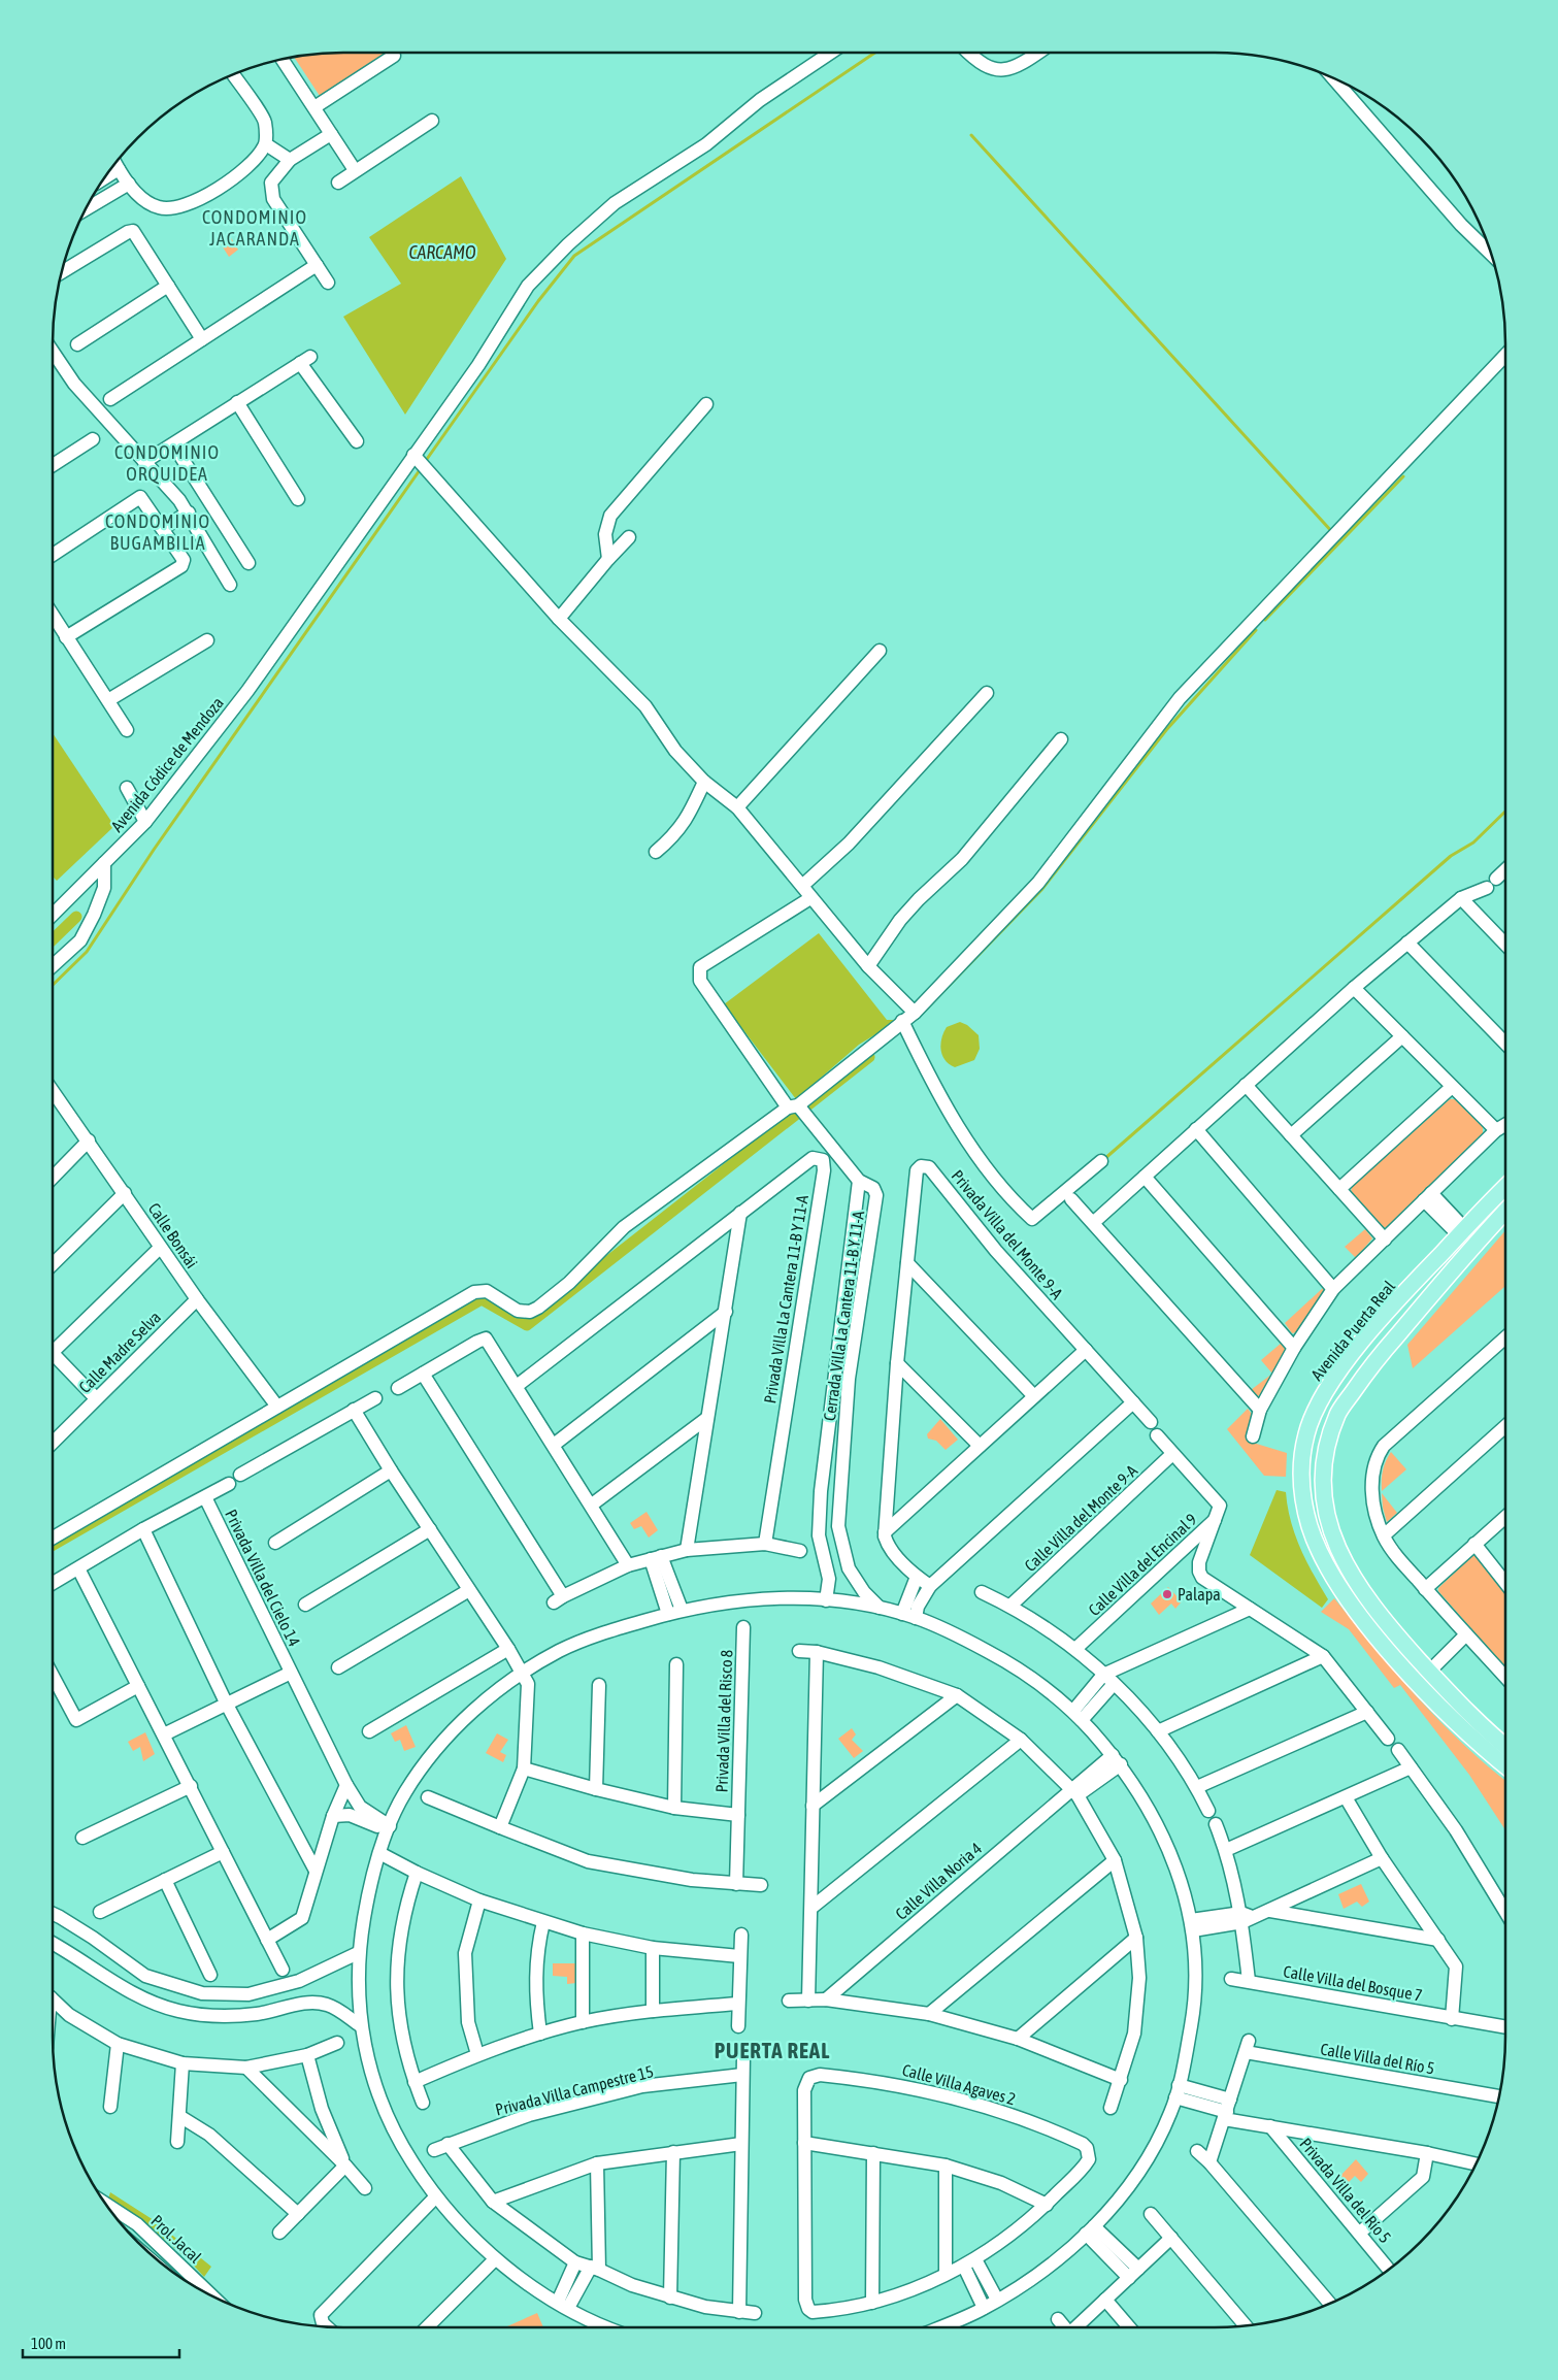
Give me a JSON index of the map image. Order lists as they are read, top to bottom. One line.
{"streets":{"main road":["Avenida Puerta Real"],"street":["Avenida Códice de Mendoza","Privada Villa del Monte 9-A","Calle Bonsái","Privada Villa La Cantera 11-B Y 11-A","Cerrada Villa La Cantera 11-B Y 11-A","Calle Madre Selva","Calle Villa del Monte 9-A","Calle Villa del Encinal 9","Privada Villa del Cielo 14","Privada Villa del Risco 8","Calle Villa Noria 4","Calle Villa del Bosque 7","Calle Villa del Río 5","Calle Villa Agaves 2","Privada Villa Campestre 15","Privada Villa del Río 5","Prol. Jacal"]},"crossings":[["Calle Bonsái","Calle Madre Selva"]],"districts":["CONDOMINIO JACARANDA","CONDOMINIO ORQUIDEA","CONDOMINIO BUGAMBILIA","PUERTA REAL"],"water":["CARCAMO"],"places":["Palapa"],"scale_bar":"100 m"}
